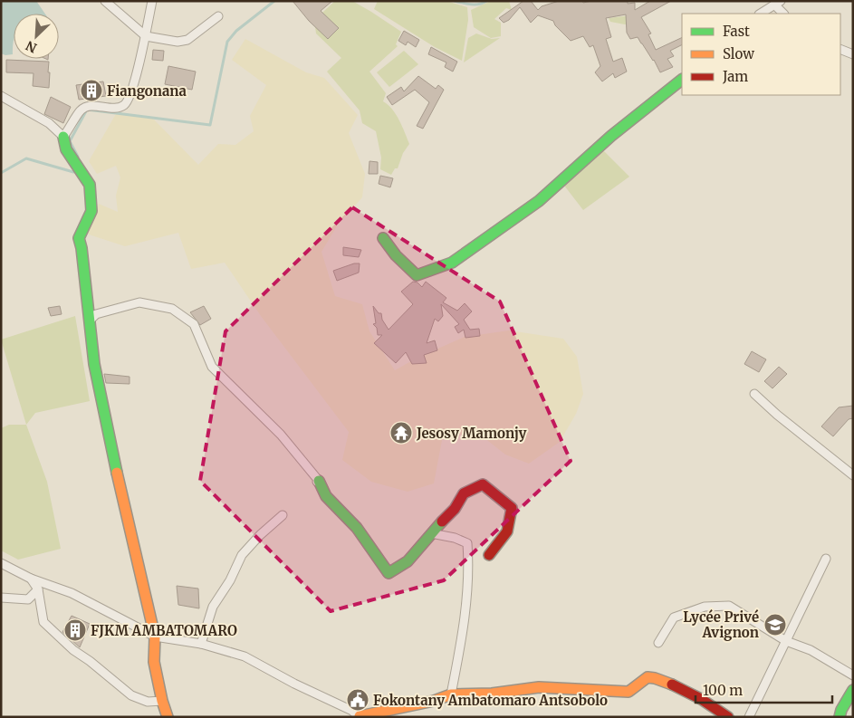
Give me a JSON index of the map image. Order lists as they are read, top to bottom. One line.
{"places":{"building":["Fiangonana","FJKM AMBATOMARO"],"temple":["Jesosy Mamonjy"],"school or university":["Lycée Privé Avignon"],"public building":["Fokontany Ambatomaro Antsobolo"]},"legend":["Fast","Slow","Jam"],"scale_bar":"100 m","north":"bottom left"}
